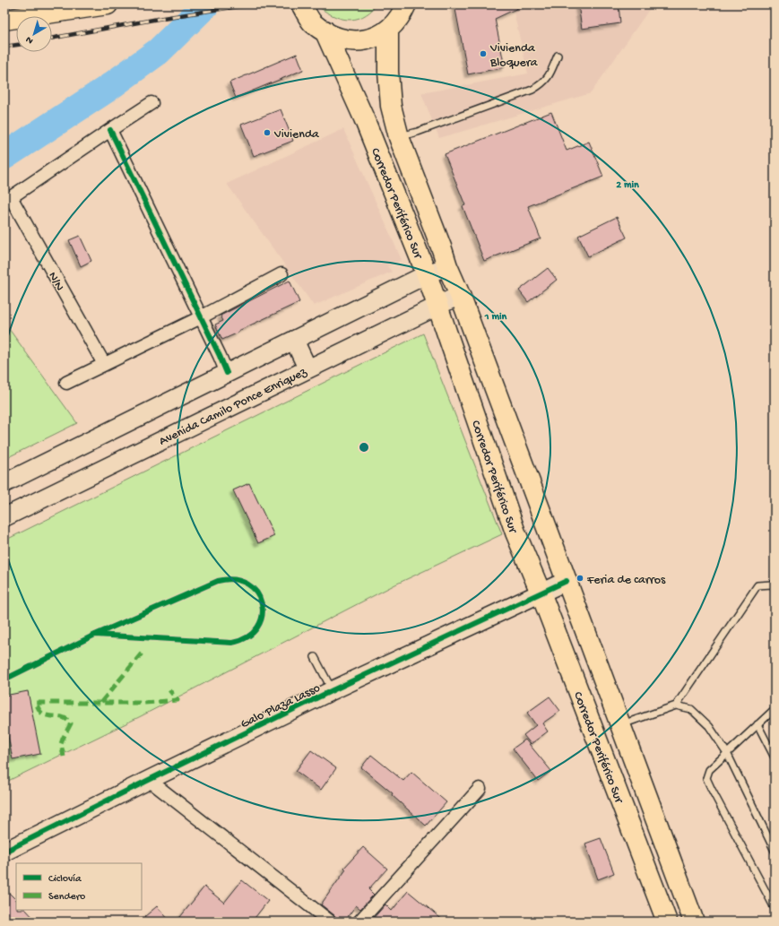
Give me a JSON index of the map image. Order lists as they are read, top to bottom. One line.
{"streets":{"main road":["Corredor Periférico Sur","Avenida Camilo Ponce Enriquez","Galo Plaza Lasso"],"street":["N/N"]},"crossings":[["Corredor Periférico Sur","Avenida Camilo Ponce Enriquez"],["Corredor Periférico Sur","Galo Plaza Lasso"]],"places":["Vivienda Bloquera","Vivienda","Feria de carros"],"legend":["Ciclovía","Sendero"],"north":"bottom left","rings":["2 min","1 min"]}
